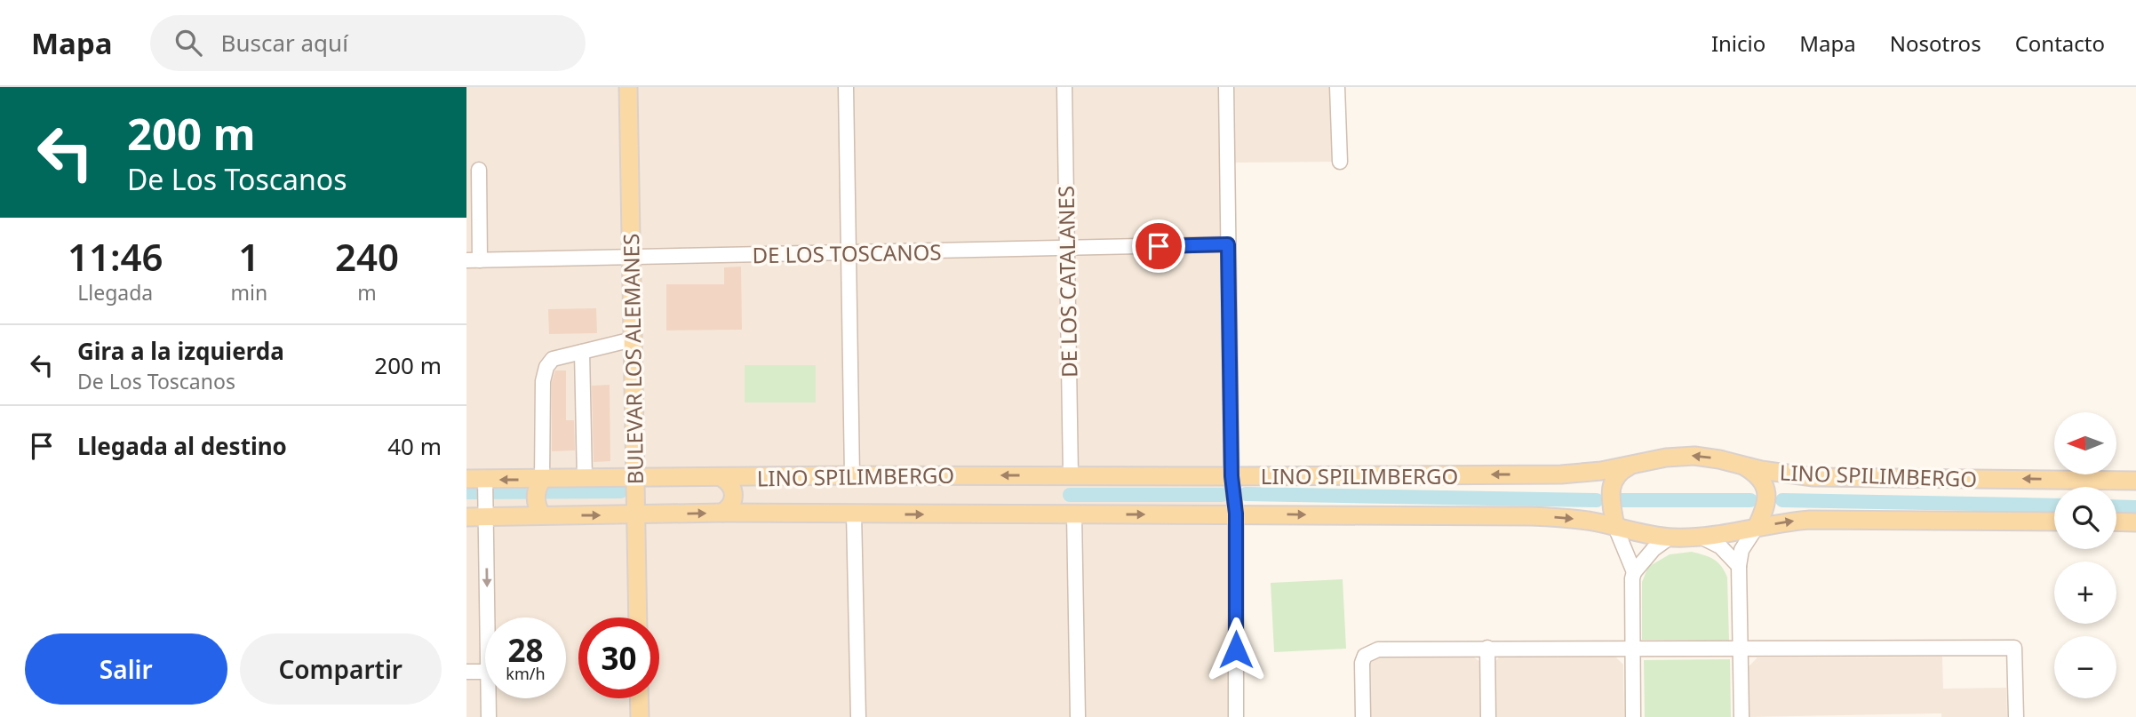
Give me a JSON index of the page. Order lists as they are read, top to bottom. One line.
{"streets":{"main road":["BULEVAR LOS ALEMANES","LINO SPILIMBERGO"],"street":["DE LOS TOSCANOS","DE LOS CATALANES"]},"crossings":[["DE LOS TOSCANOS","DE LOS CATALANES"],["DE LOS TOSCANOS","BULEVAR LOS ALEMANES"],["DE LOS CATALANES","LINO SPILIMBERGO"],["BULEVAR LOS ALEMANES","LINO SPILIMBERGO"]],"north":"left","page":{"header":"Mapa","search":"Buscar aquí","nav":["Inicio","Mapa","Nosotros","Contacto"],"turn":["200 m","De Los Toscanos"],"eta":["11:46","Llegada","1","min","240","m"],"list":[{"name":"Gira a la izquierda","note":"De Los Toscanos","value":"200 m"},{"name":"Llegada al destino","value":"40 m"}],"map_buttons":["+","−"],"speed":"28 km/h","limit":"30","buttons":["Salir","Compartir"]}}
